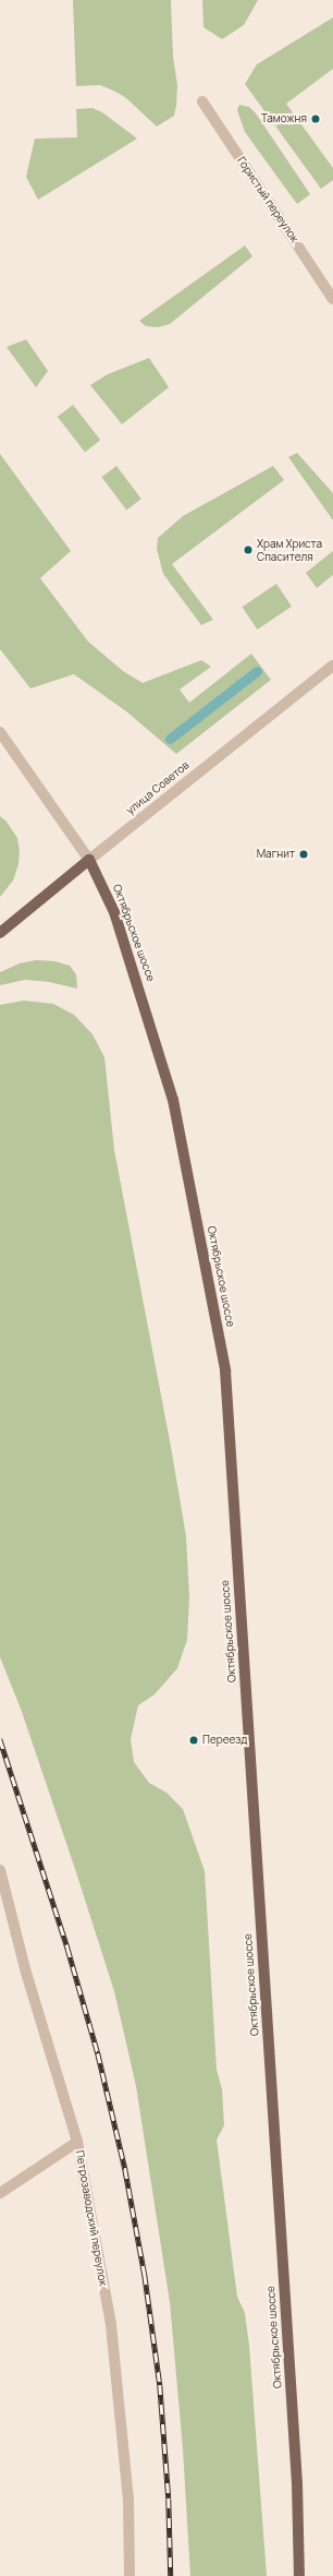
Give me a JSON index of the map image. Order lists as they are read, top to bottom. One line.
{"streets":{"main road":["улица Советов","Октябрьское шоссе"],"street":["Гористый переулок","Петрозаводский переулок"]},"crossings":[["улица Советов","Октябрьское шоссе"]],"places":["Таможня","Храм Христа Спасителя","Магнит","Переезд"]}
